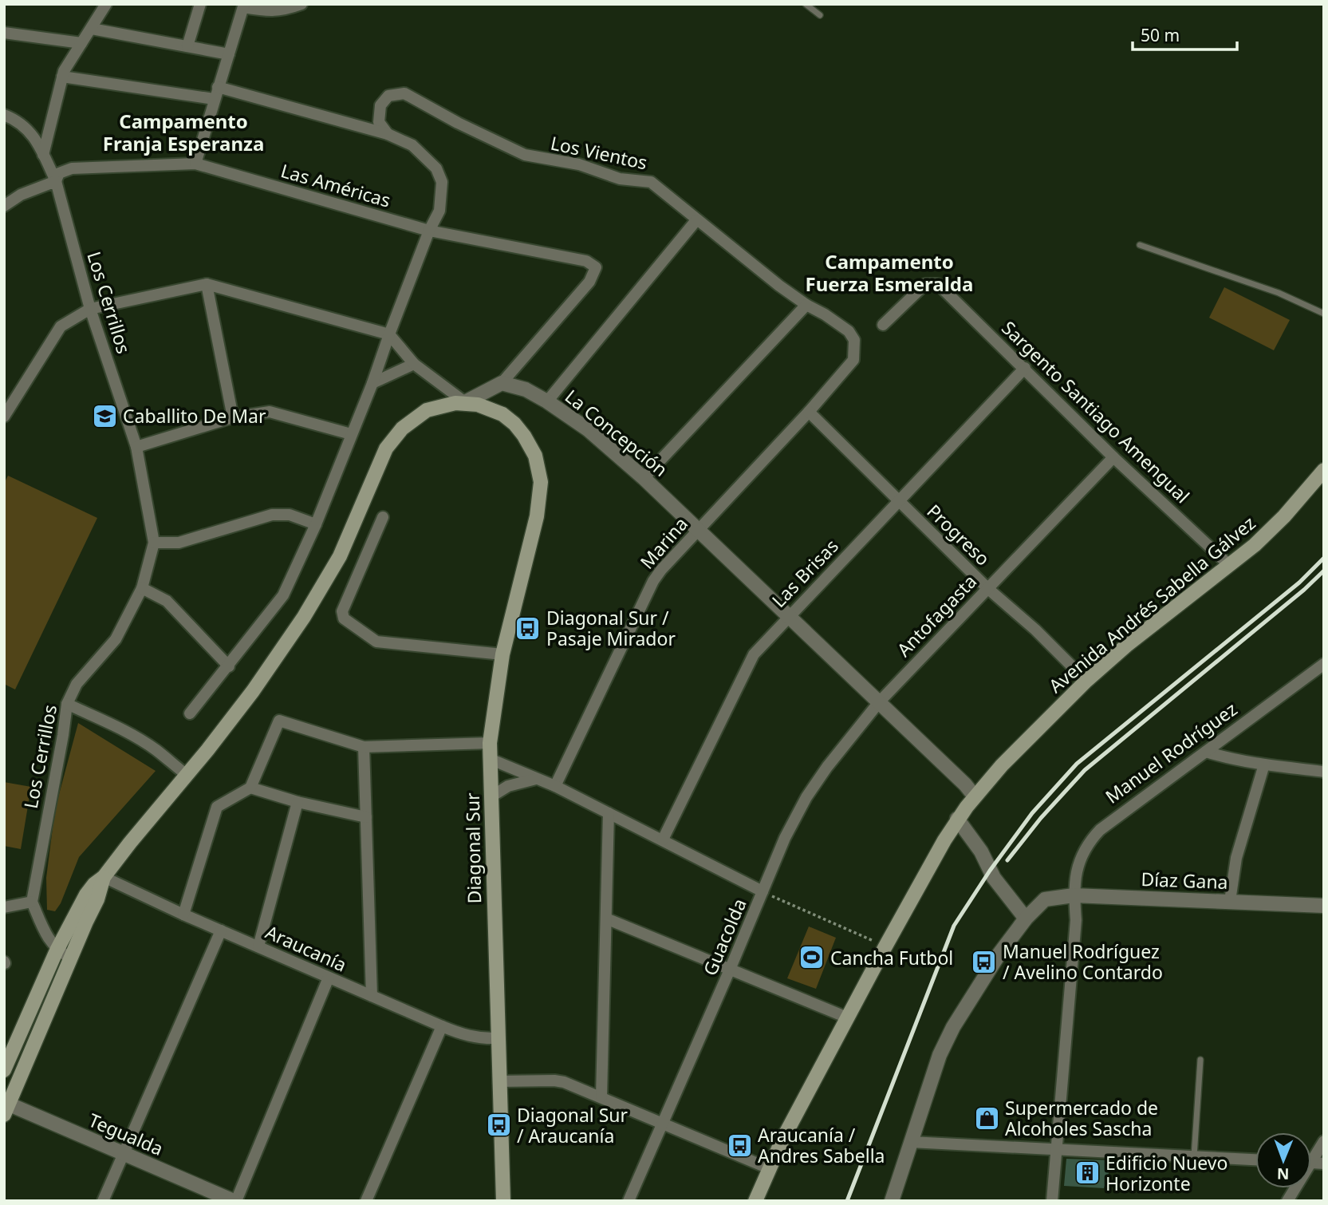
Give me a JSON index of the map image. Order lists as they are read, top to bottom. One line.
{"streets":{"main road":["Avenida Andrés Sabella Gálvez","Diagonal Sur"],"street":["Los Vientos","Las Américas","Los Cerrillos","Sargento Santiago Amengual","La Concepción","Progreso","Marina","Las Brisas","Antofagasta","Manuel Rodríguez","Díaz Gana","Guacolda","Araucanía","Tegualda"]},"crossings":[["Los Vientos","Marina"],["Las Américas","Los Cerrillos"],["Las Américas","La Concepción"],["Sargento Santiago Amengual","Las Brisas"],["Sargento Santiago Amengual","Avenida Andrés Sabella Gálvez"],["Sargento Santiago Amengual","Antofagasta"],["La Concepción","Marina"],["La Concepción","Las Brisas"],["La Concepción","Avenida Andrés Sabella Gálvez"],["La Concepción","Antofagasta"],["La Concepción","Guacolda"],["Progreso","Marina"],["Progreso","Las Brisas"],["Progreso","Avenida Andrés Sabella Gálvez"],["Progreso","Antofagasta"],["Antofagasta","Guacolda"],["Manuel Rodríguez","Díaz Gana"],["Diagonal Sur","Araucanía"]],"districts":["Campamento Franja Esperanza","Campamento Fuerza Esmeralda"],"places":{"school or university":["Caballito De Mar"],"bus stop":["Diagonal Sur / Pasaje Mirador","Manuel Rodríguez / Avelino Contardo","Diagonal Sur / Araucanía","Araucanía / Andres Sabella"],"sports":["Cancha Futbol"],"shop":["Supermercado de Alcoholes Sascha"],"building":["Edificio Nuevo Horizonte"]},"scale_bar":"50 m","north":"bottom"}
